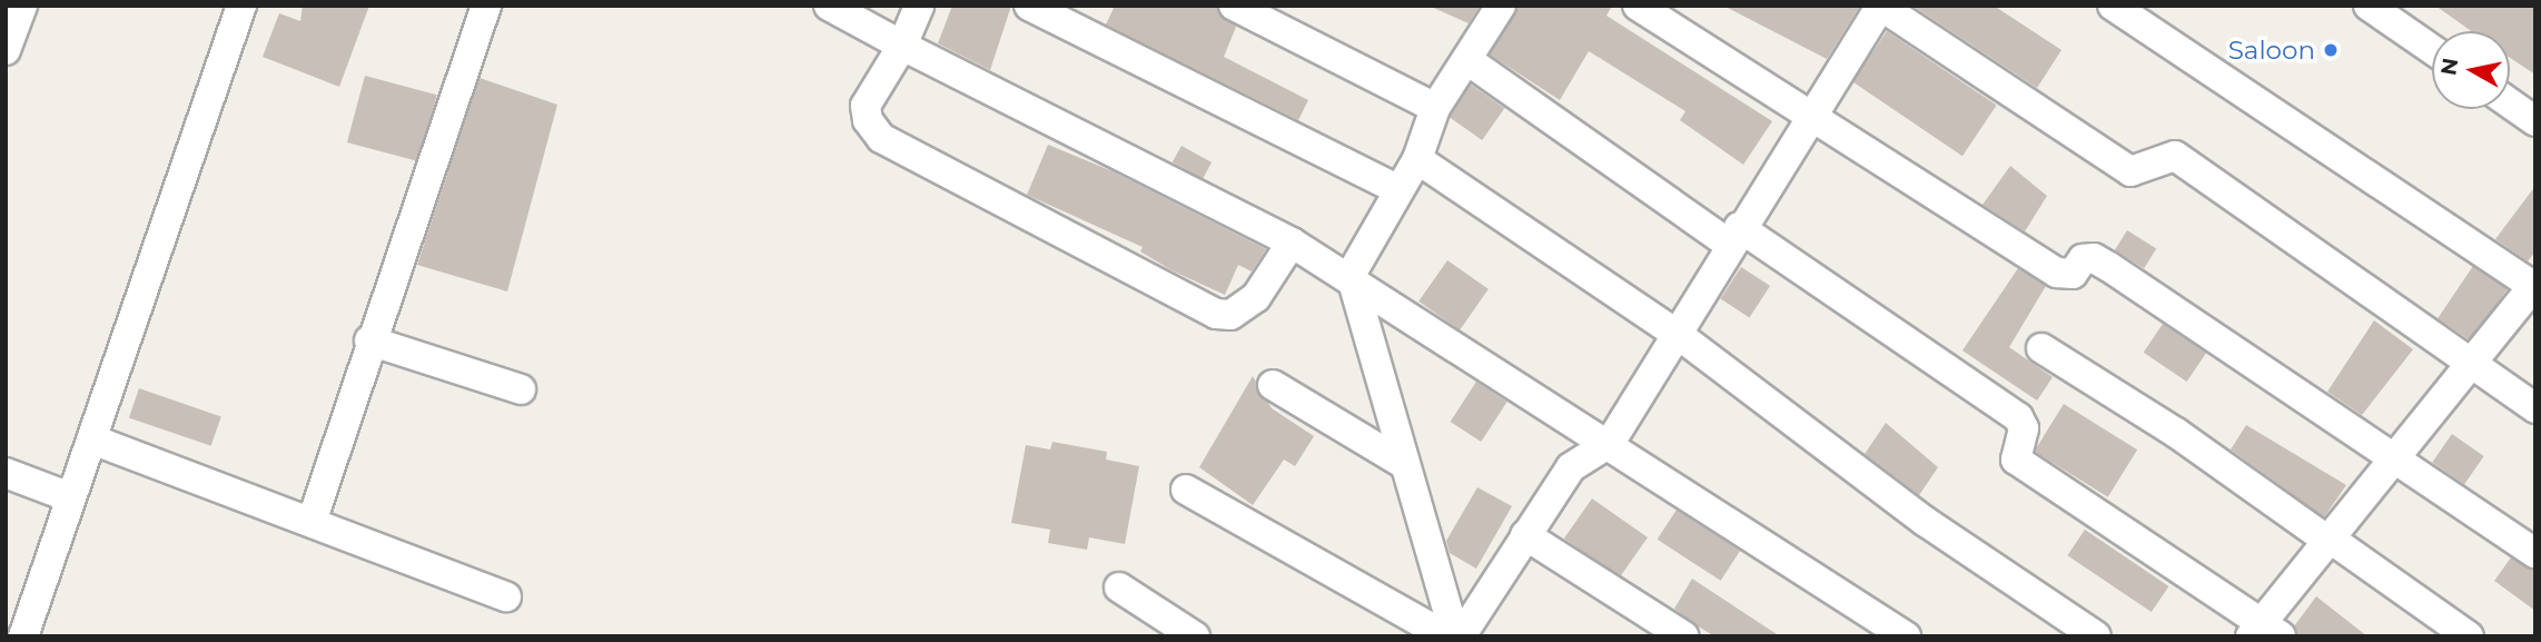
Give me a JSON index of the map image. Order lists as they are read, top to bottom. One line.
{"places":["Saloon"],"north":"left"}
